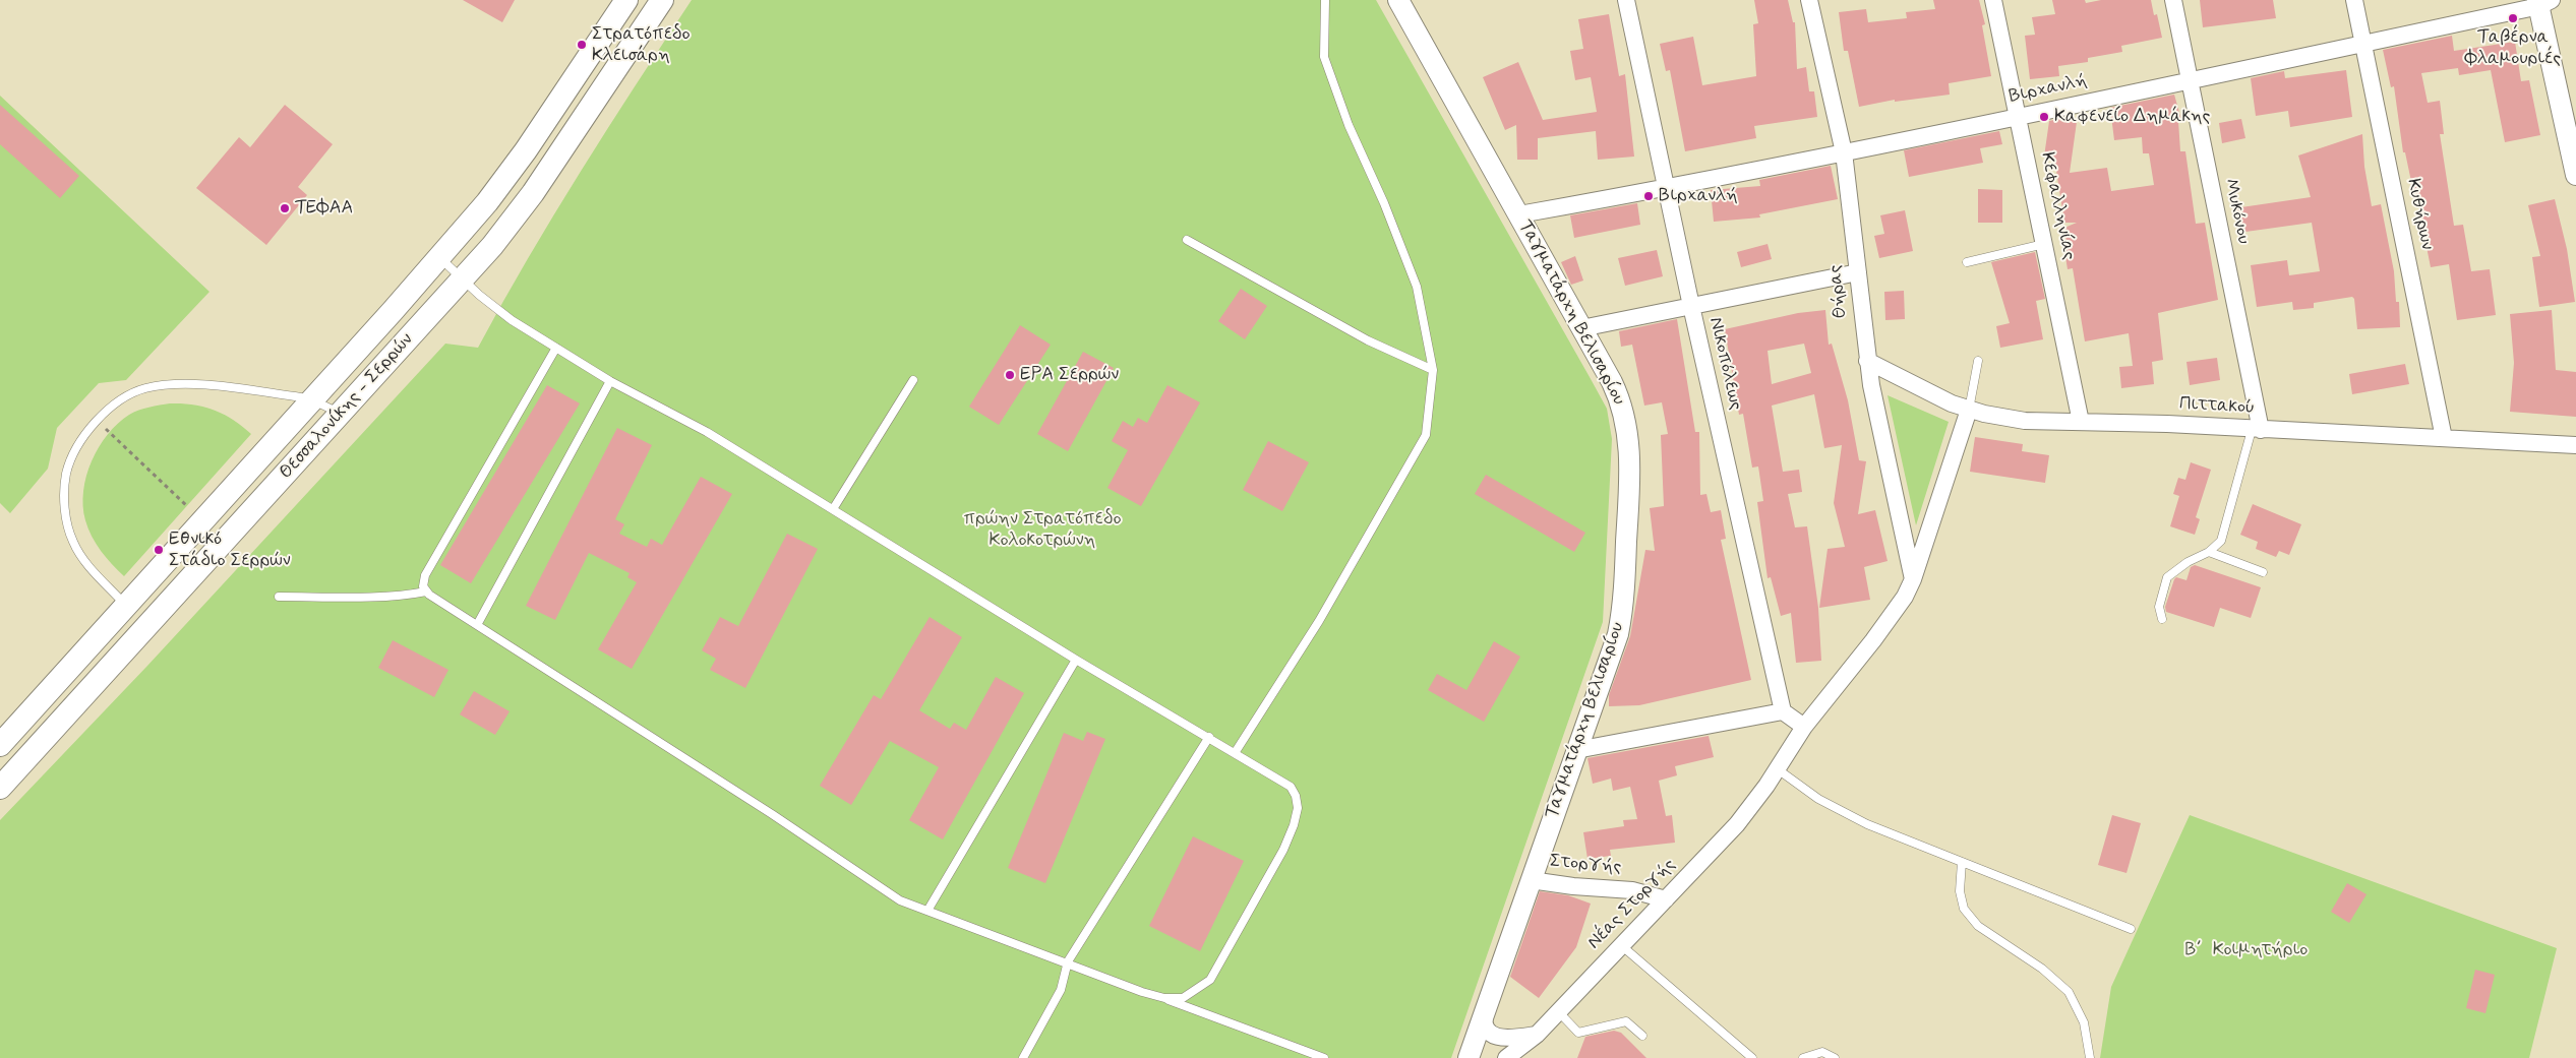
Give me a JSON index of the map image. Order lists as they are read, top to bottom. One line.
{"streets":{"main road":["Θεσσαλονίκης - Σερρών"],"street":["Βιρχανλή","Κεφαλληνίας","Μυκόνου","Κυθήρων","Θήρας","Ταγματάρχη Βελισαρίου","Νικοπόλεως","Πιττακού","Στοργής","Νέας Στοργής"]},"crossings":[["Βιρχανλή","Κεφαλληνίας"],["Βιρχανλή","Μυκόνου"],["Βιρχανλή","Κυθήρων"],["Βιρχανλή","Θήρας"],["Βιρχανλή","Ταγματάρχη Βελισαρίου"],["Βιρχανλή","Νικοπόλεως"],["Κεφαλληνίας","Πιττακού"],["Μυκόνου","Πιττακού"],["Κυθήρων","Πιττακού"],["Θήρας","Πιττακού"],["Θήρας","Νέας Στοργής"],["Ταγματάρχη Βελισαρίου","Στοργής"],["Πιττακού","Νέας Στοργής"],["Στοργής","Νέας Στοργής"]],"parks":["πρώην Στρατόπεδο Κολοκοτρώνη","Β΄ Κοιμητήριο"],"places":["Ταβέρνα Φλαμουριές","Στρατόπεδο Κλεισάρη","Καφενείο Δημάκης","Βιρχανλή","ΤΕΦΑΑ","ΕΡΑ Σερρών","Εθνικό Στάδιο Σερρών"]}
